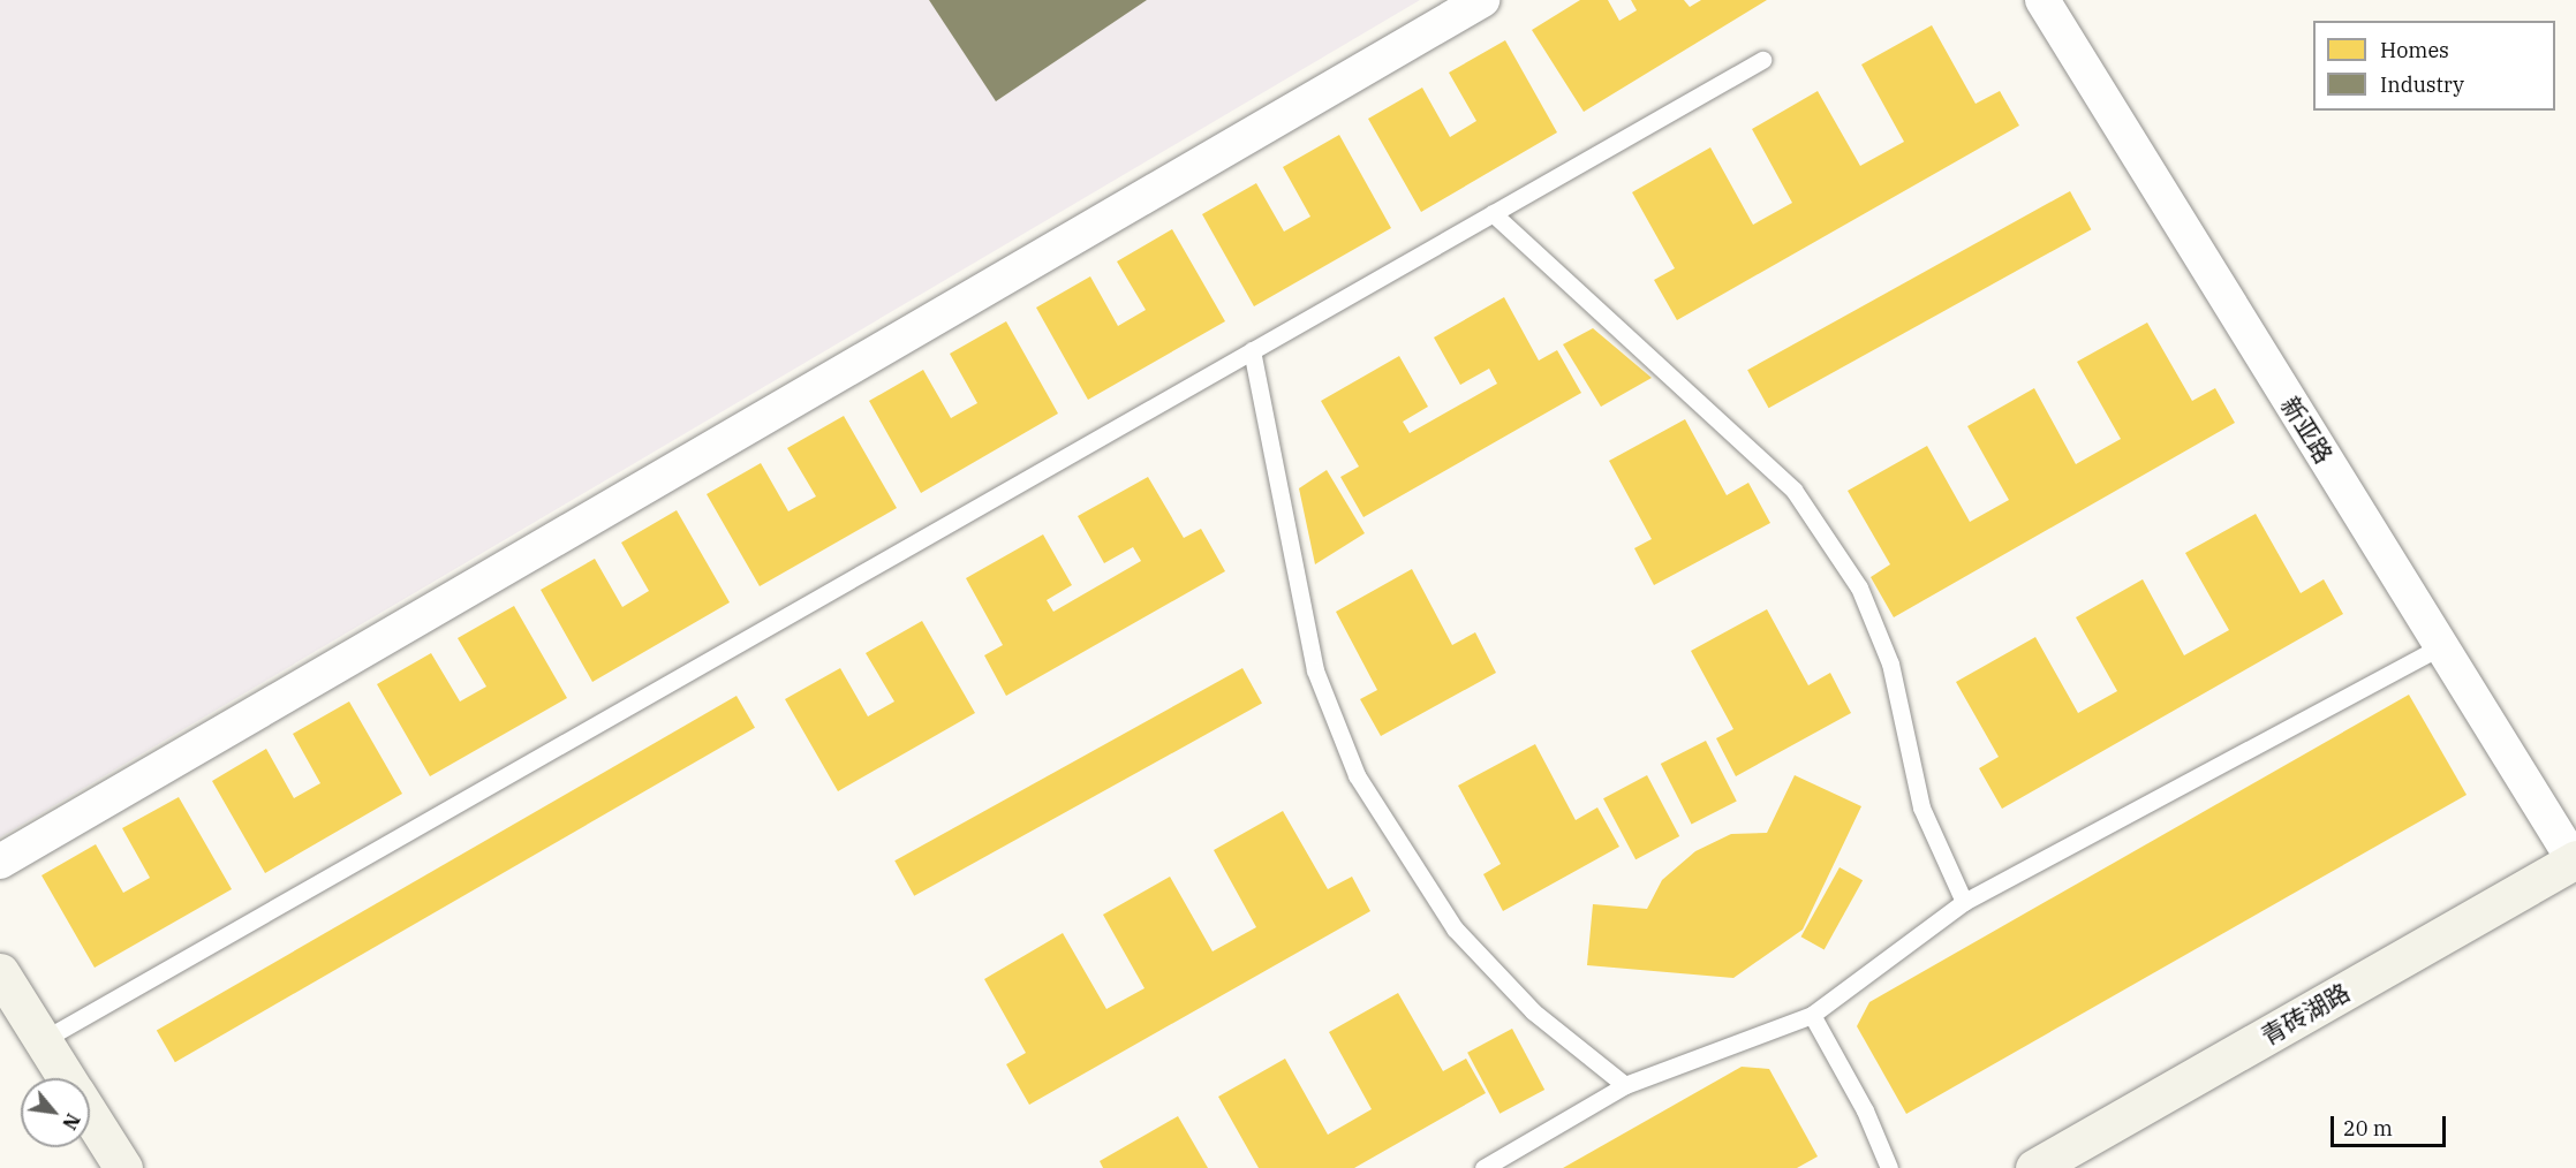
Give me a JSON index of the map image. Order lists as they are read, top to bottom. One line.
{"streets":{"street":["新亚路","青砖湖路"]},"crossings":[["新亚路","青砖湖路"]],"legend":["Homes","Industry"],"scale_bar":"20 m","north":"bottom right"}
